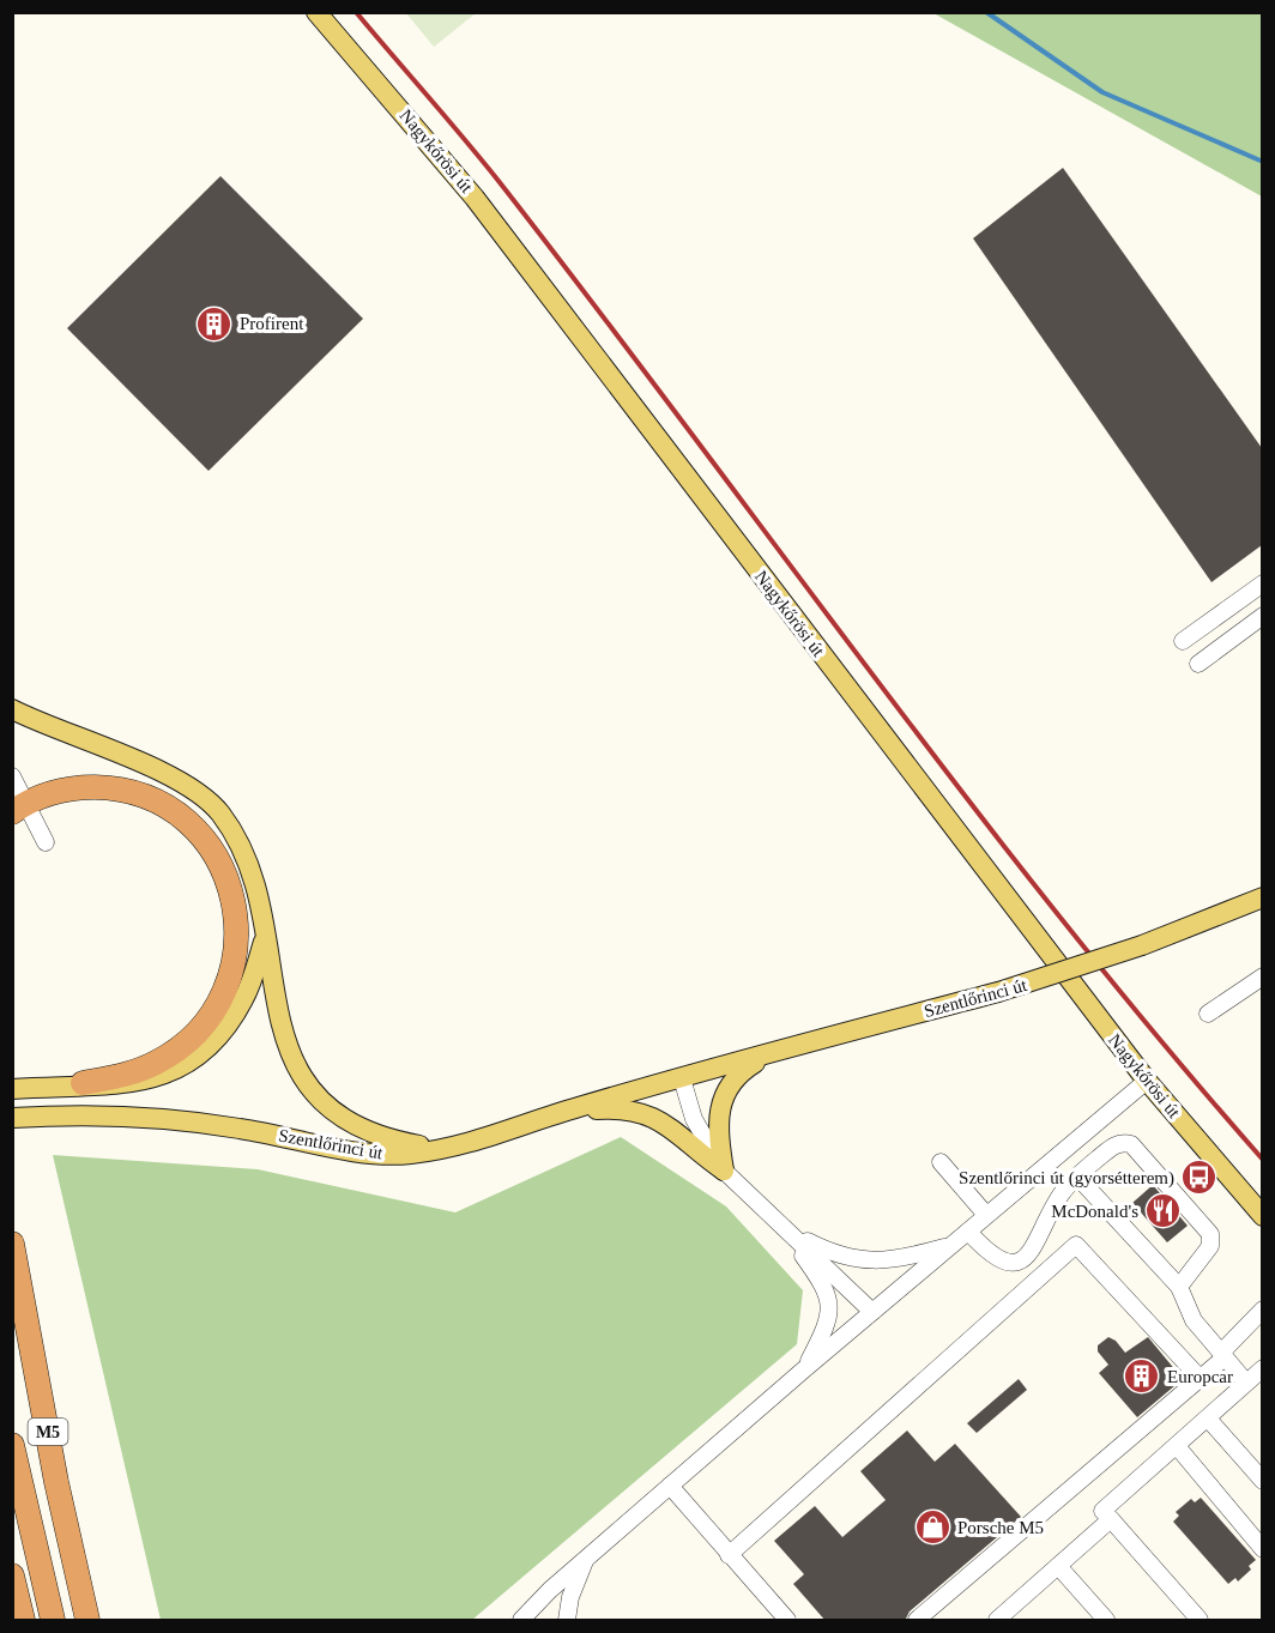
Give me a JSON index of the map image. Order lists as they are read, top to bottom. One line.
{"streets":{"highway":["M5"],"main road":["Nagykőrösi út","Szentlőrinci út"]},"places":{"building":["Profirent","Europcar"],"bus stop":["Szentlőrinci út (gyorsétterem)"],"restaurant":["McDonald's"],"shop":["Porsche M5"]}}
